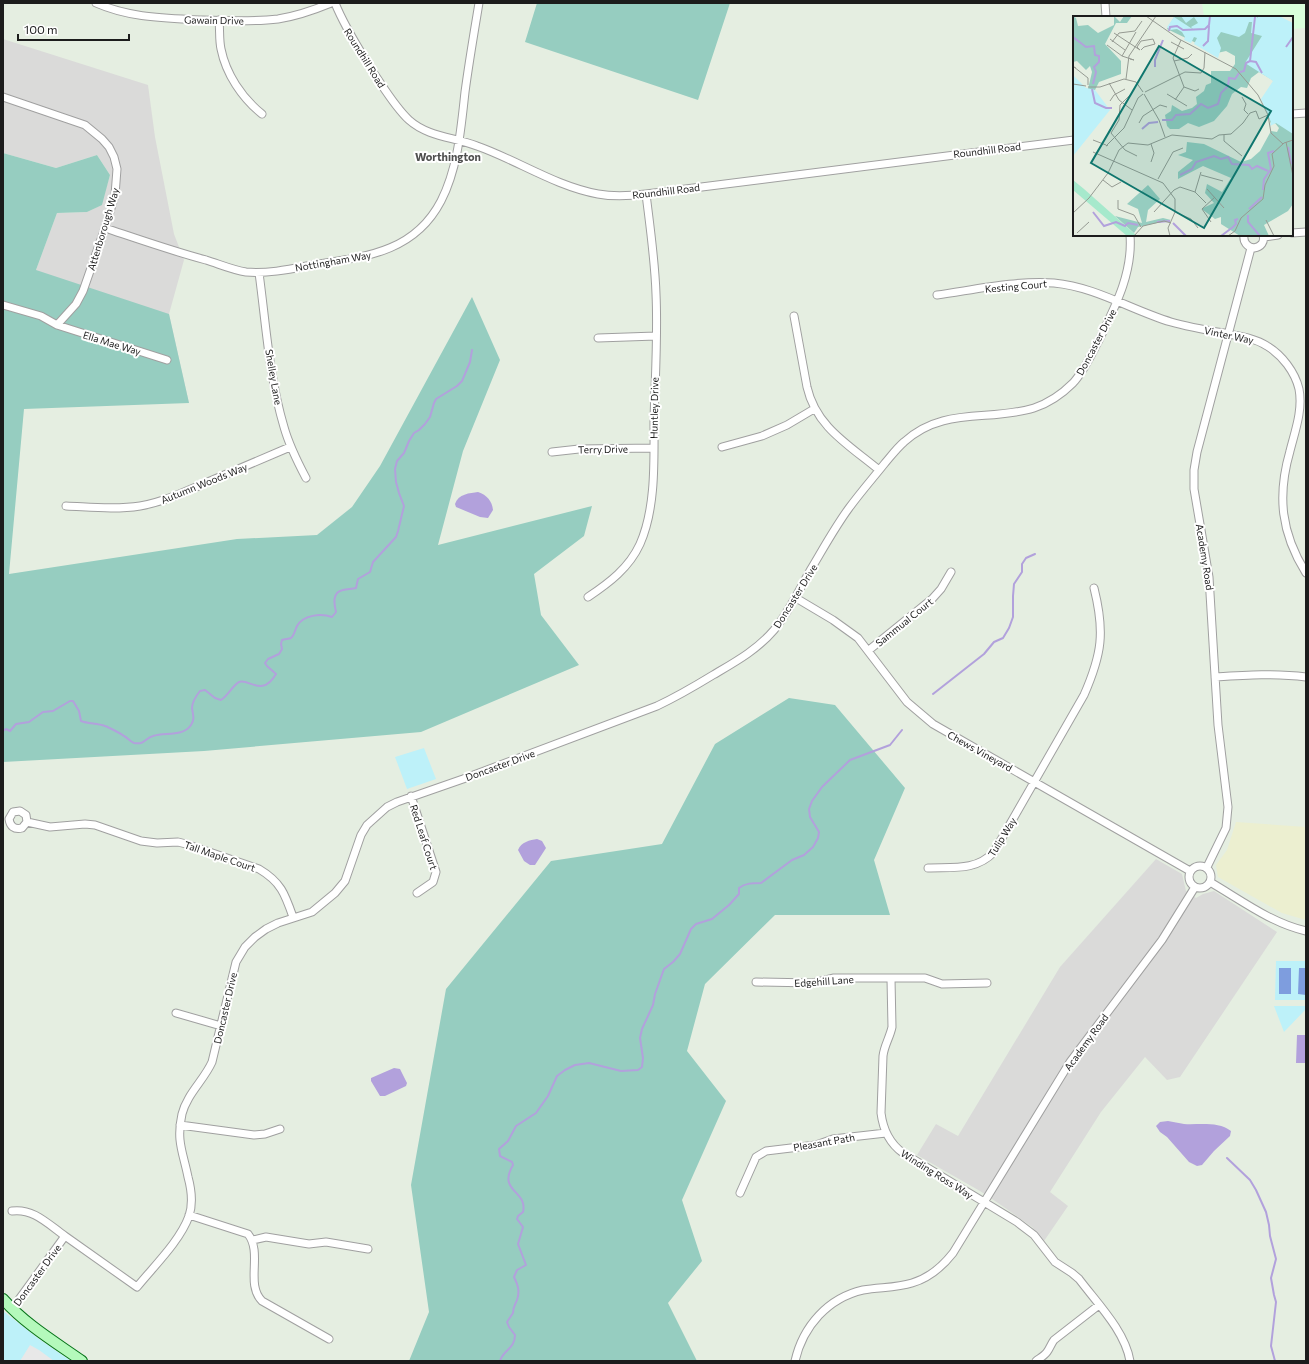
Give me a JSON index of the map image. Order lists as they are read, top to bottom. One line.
{"streets":{"street":["Gawain Drive","Roundhill Road","Attenborough Way","Nottingham Way","Kesting Court","Vinter Way","Doncaster Drive","Ella Mae Way","Shelley Lane","Huntley Drive","Terry Drive","Autumn Woods Way","Academy Road","Sammual Court","Chews Vineyard","Red Leaf Court","Tulip Way","Tall Maple Court","Edgehill Lane","Pleasant Path","Winding Ross Way"]},"crossings":[["Roundhill Road","Nottingham Way"],["Roundhill Road","Huntley Drive"],["Attenborough Way","Nottingham Way"],["Attenborough Way","Ella Mae Way"],["Nottingham Way","Shelley Lane"],["Kesting Court","Vinter Way"],["Kesting Court","Doncaster Drive"],["Vinter Way","Doncaster Drive"],["Vinter Way","Academy Road"],["Doncaster Drive","Chews Vineyard"],["Doncaster Drive","Red Leaf Court"],["Doncaster Drive","Tall Maple Court"],["Shelley Lane","Autumn Woods Way"],["Huntley Drive","Terry Drive"],["Academy Road","Chews Vineyard"],["Academy Road","Winding Ross Way"],["Sammual Court","Chews Vineyard"],["Chews Vineyard","Tulip Way"],["Edgehill Lane","Winding Ross Way"],["Pleasant Path","Winding Ross Way"]],"districts":["Worthington"],"scale_bar":"100 m"}
